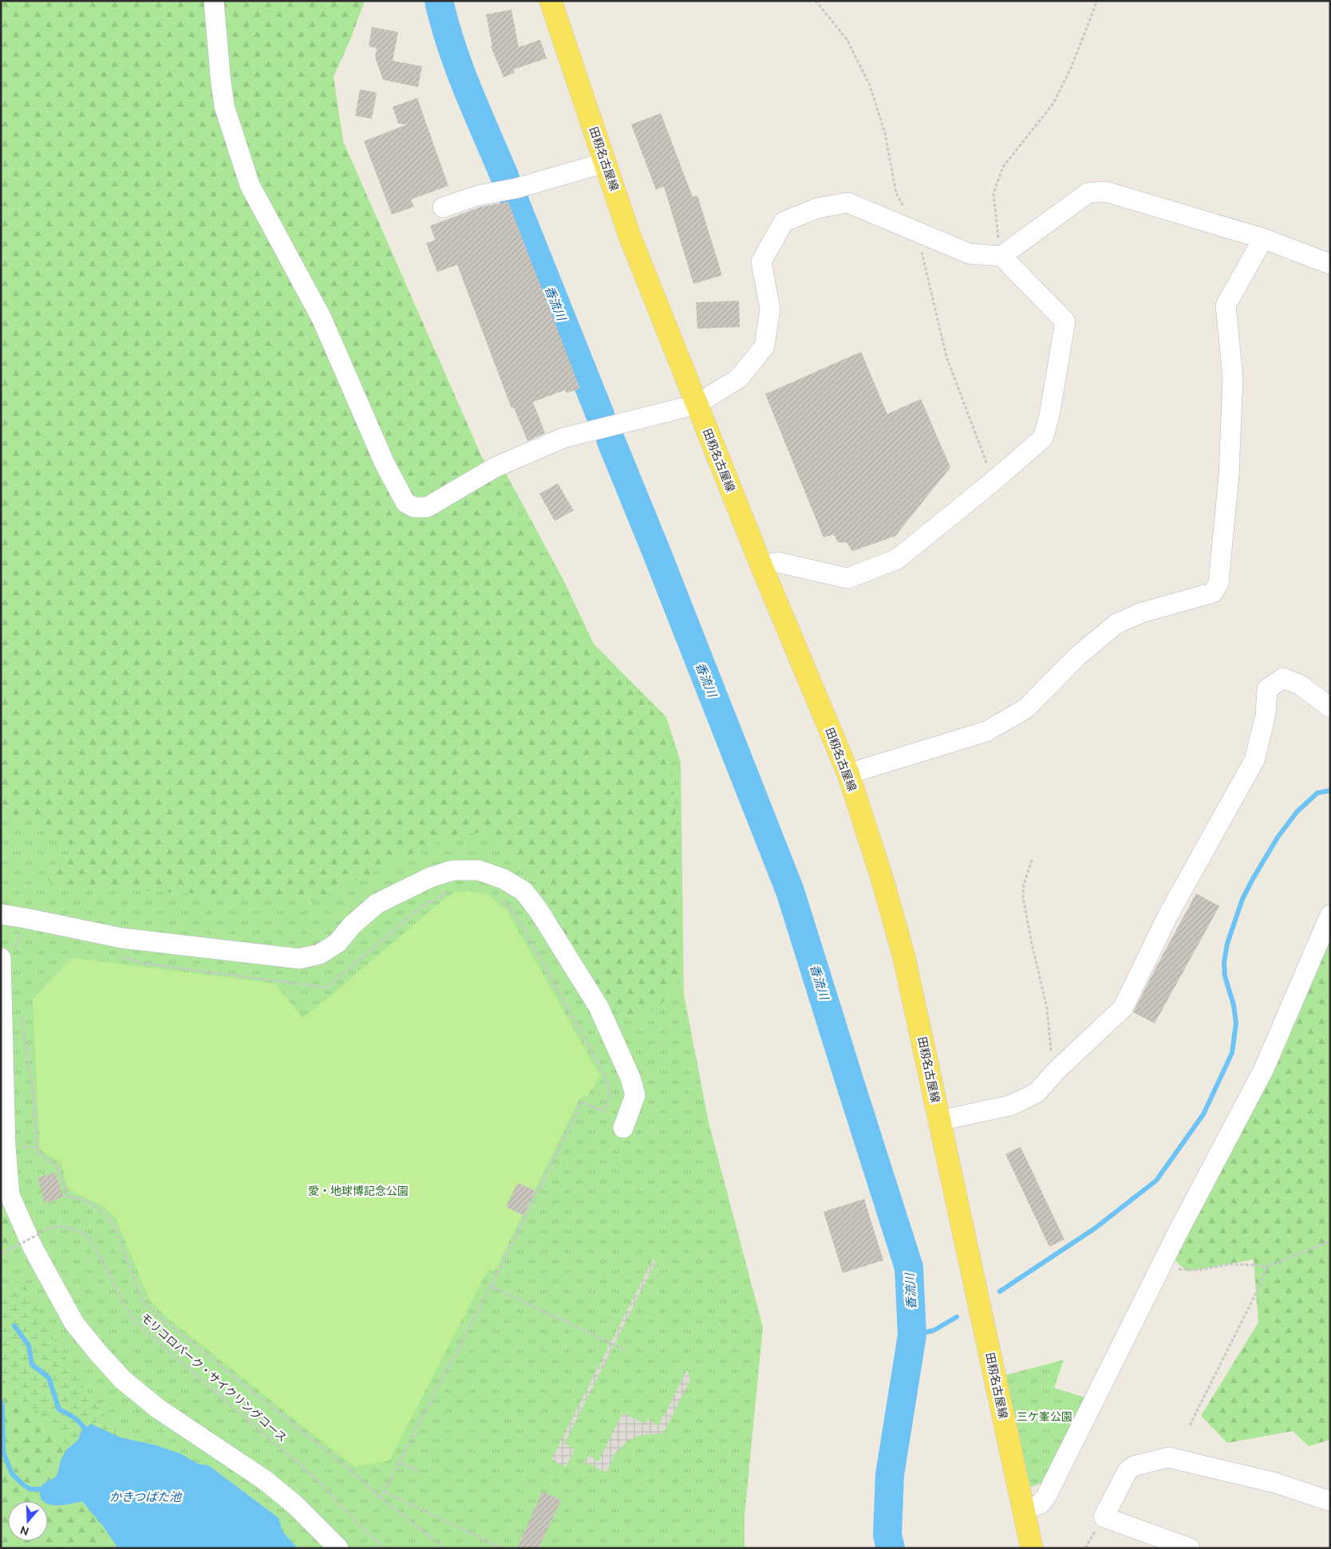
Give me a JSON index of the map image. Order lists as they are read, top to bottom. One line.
{"streets":{"main road":["田籾名古屋線"],"path":["モリコロパーク・サイクリングコース"]},"water":["香流川","かきつばた池"],"parks":["愛・地球博記念公園","三ケ峯公園"],"north":"bottom"}
